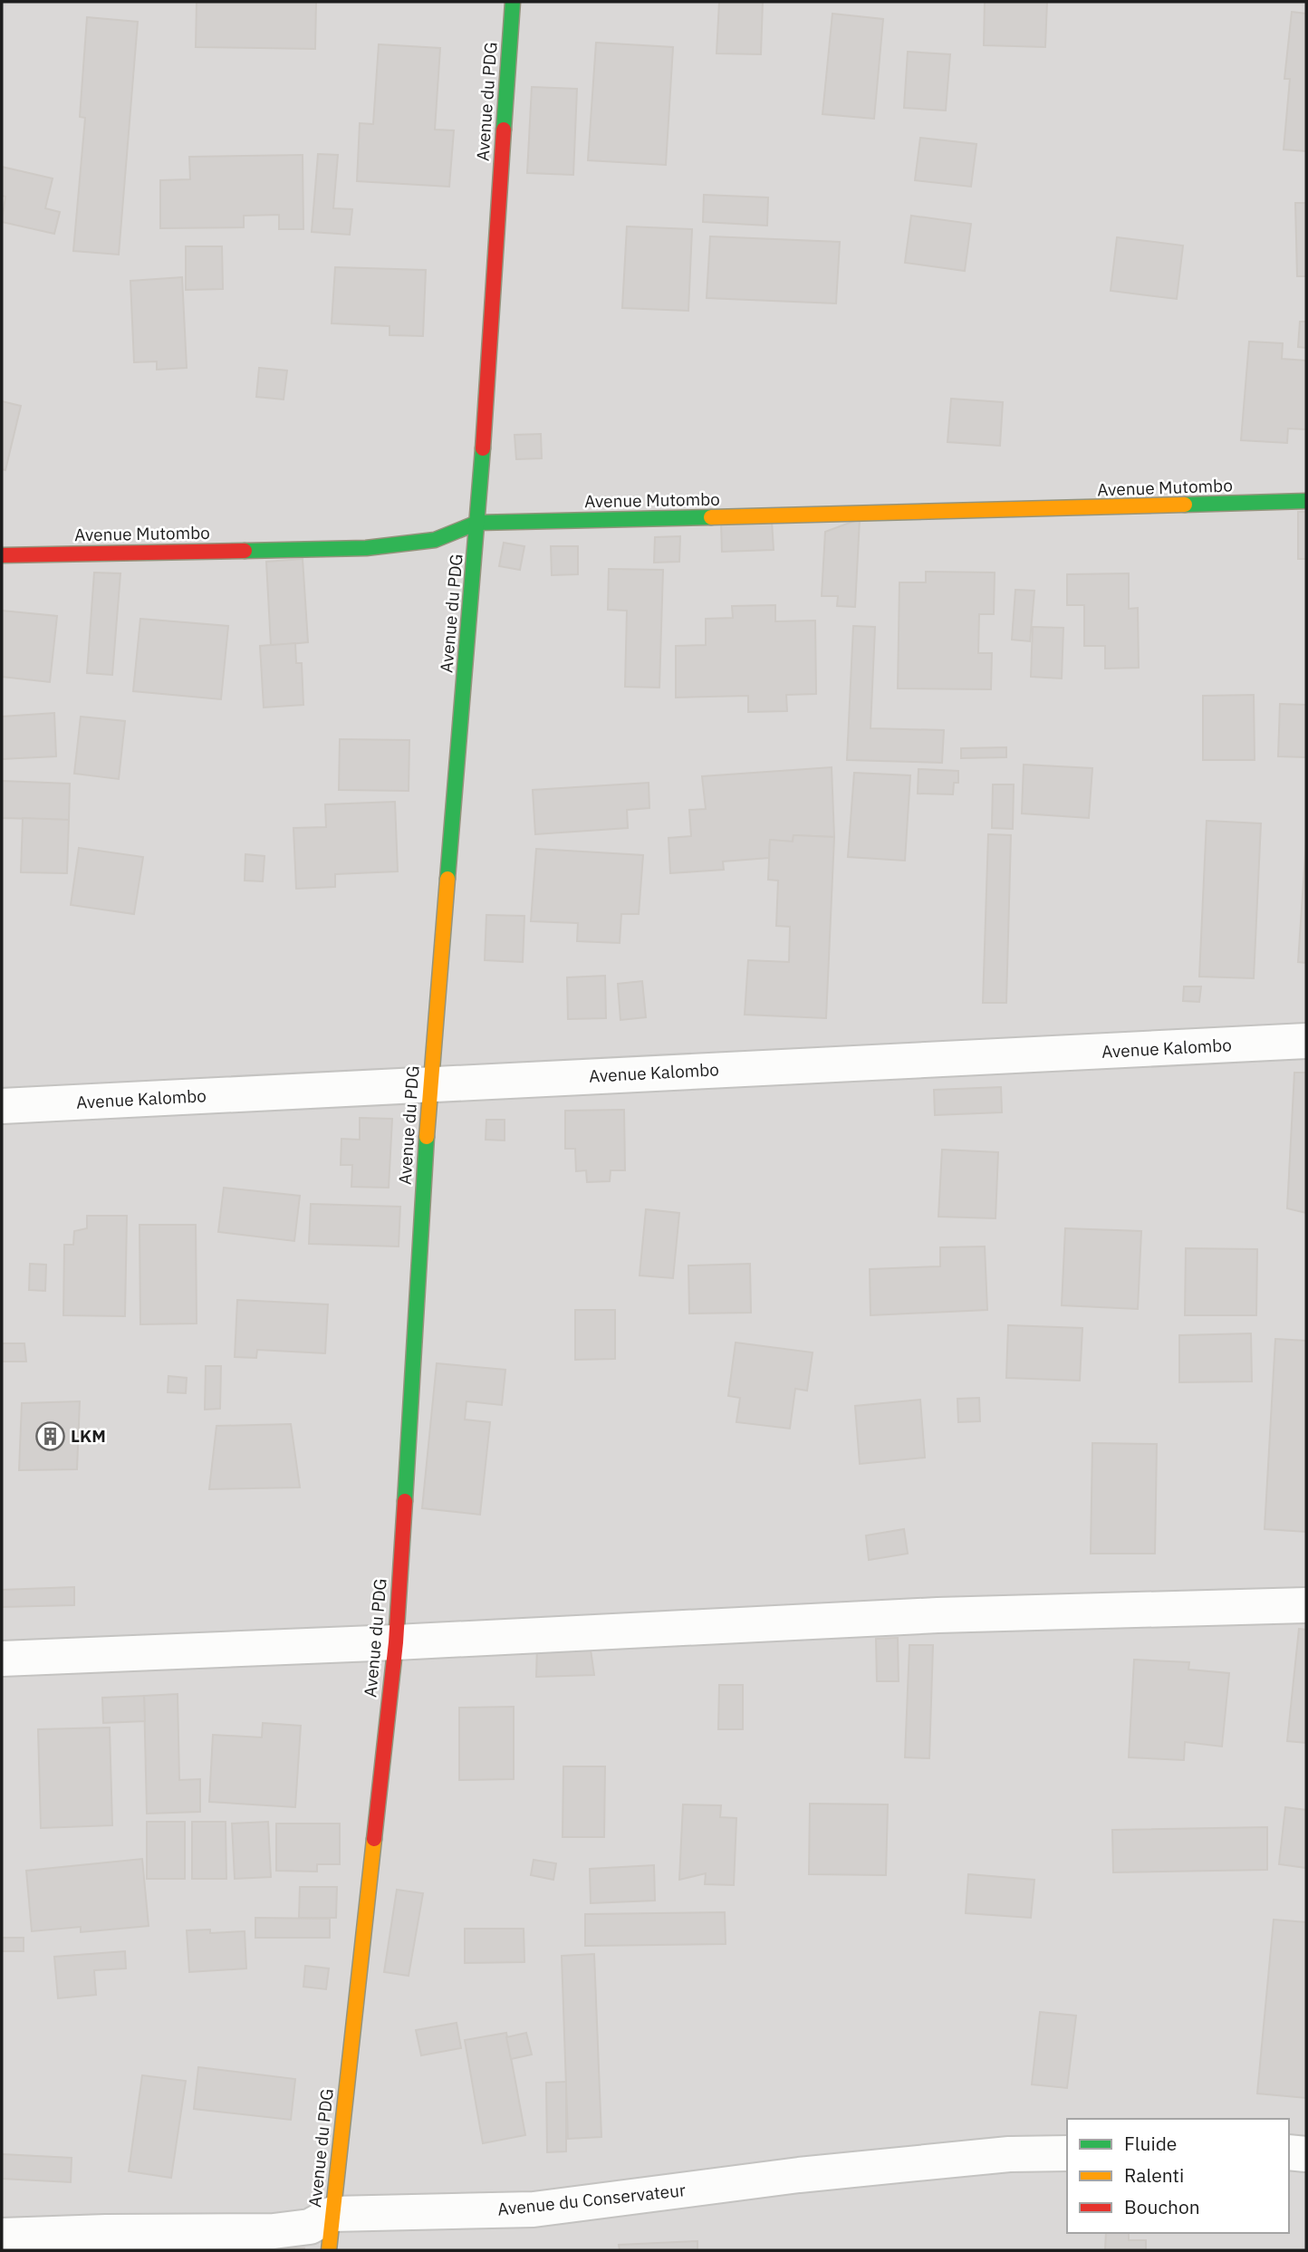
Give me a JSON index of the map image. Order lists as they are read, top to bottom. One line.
{"streets":{"street":["Avenue du PDG","Avenue Mutombo","Avenue Kalombo","Avenue du Conservateur"]},"crossings":[["Avenue du PDG","Avenue Mutombo"],["Avenue du PDG","Avenue Kalombo"],["Avenue du PDG","Avenue du Conservateur"]],"places":{"building":["LKM"]},"legend":["Fluide","Ralenti","Bouchon"]}
